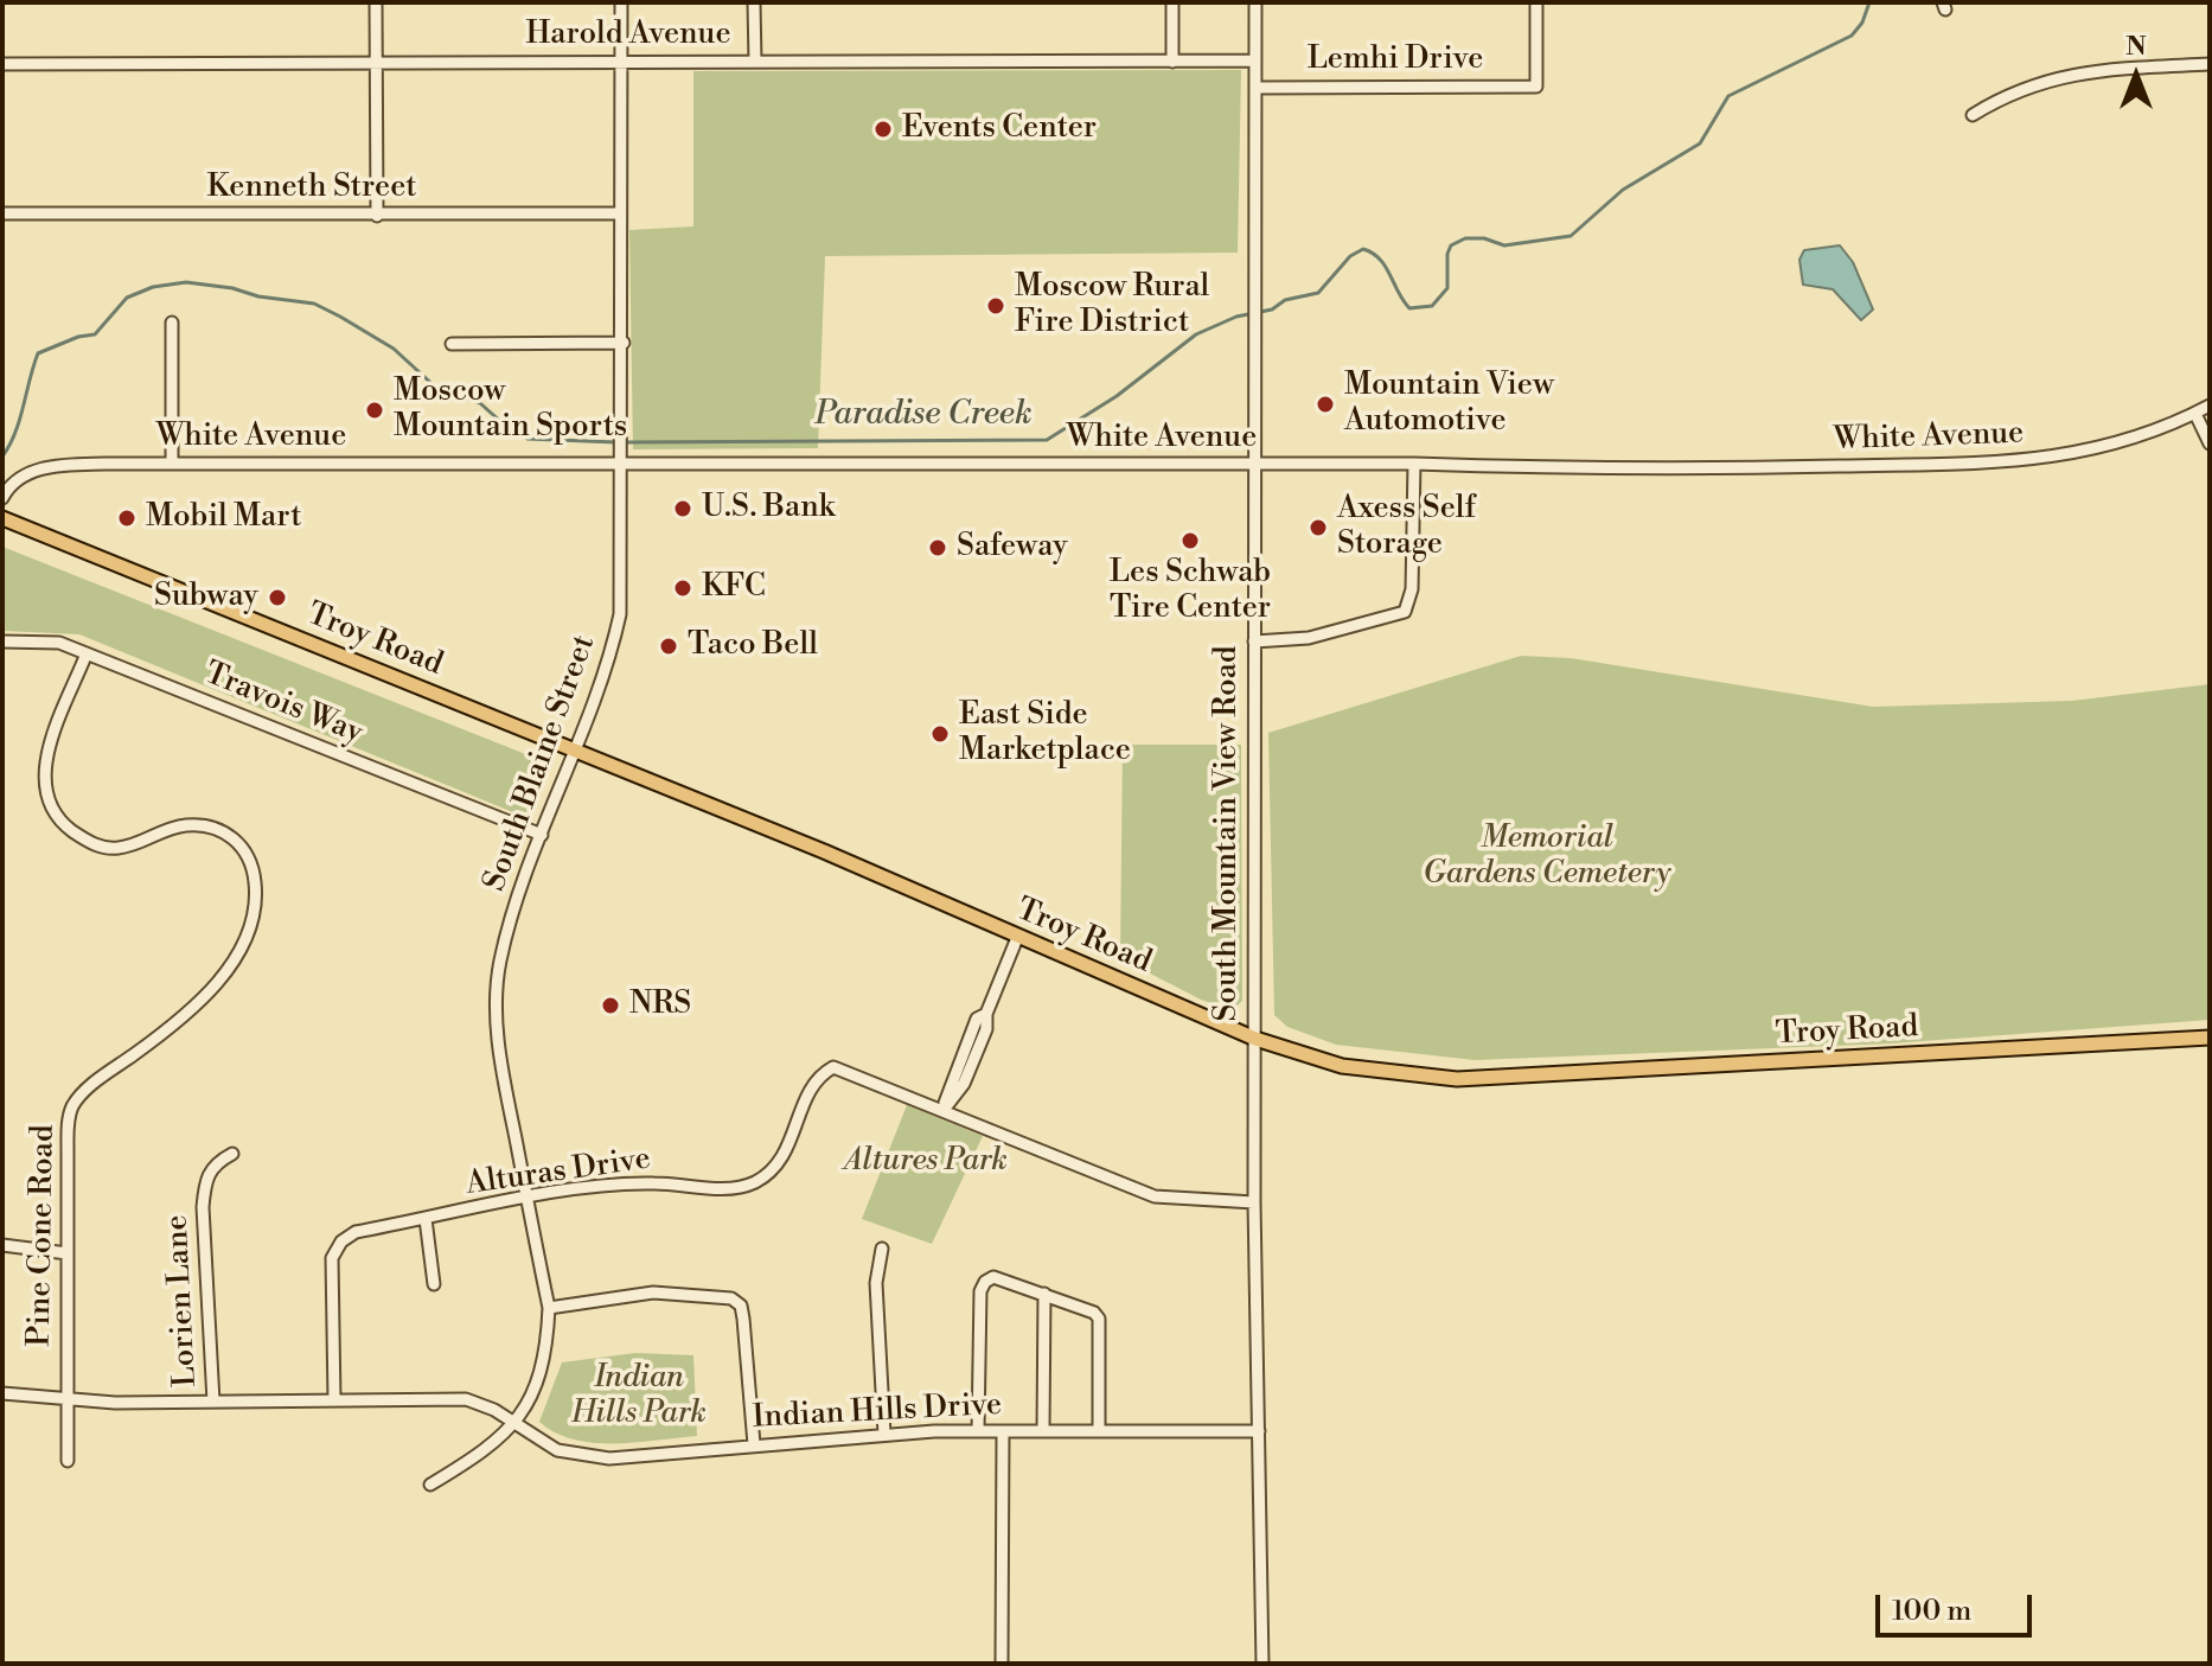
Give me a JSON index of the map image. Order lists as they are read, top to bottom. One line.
{"streets":{"main road":["Troy Road"],"street":["Harold Avenue","Lemhi Drive","Kenneth Street","White Avenue","Travois Way","South Blaine Street","South Mountain View Road","Alturas Drive","Pine Cone Road","Lorien Lane","Indian Hills Drive"]},"crossings":[["Harold Avenue","South Blaine Street"],["Harold Avenue","South Mountain View Road"],["Lemhi Drive","South Mountain View Road"],["Kenneth Street","South Blaine Street"],["White Avenue","South Blaine Street"],["White Avenue","South Mountain View Road"],["Troy Road","South Blaine Street"],["Troy Road","South Mountain View Road"],["Travois Way","South Blaine Street"],["Travois Way","Pine Cone Road"],["South Blaine Street","Alturas Drive"],["South Blaine Street","Indian Hills Drive"],["South Mountain View Road","Alturas Drive"],["South Mountain View Road","Indian Hills Drive"],["Alturas Drive","Indian Hills Drive"],["Pine Cone Road","Indian Hills Drive"],["Lorien Lane","Indian Hills Drive"]],"water":["Paradise Creek"],"parks":["Memorial Gardens Cemetery","Altures Park","Indian Hills Park"],"places":["Events Center","Moscow Rural Fire District","Mountain View Automotive","Moscow Mountain Sports","U.S. Bank","Mobil Mart","Axess Self Storage","Les Schwab Tire Center","Safeway","KFC","Subway","Taco Bell","East Side Marketplace","NRS"],"scale_bar":"100 m","north":"top"}
